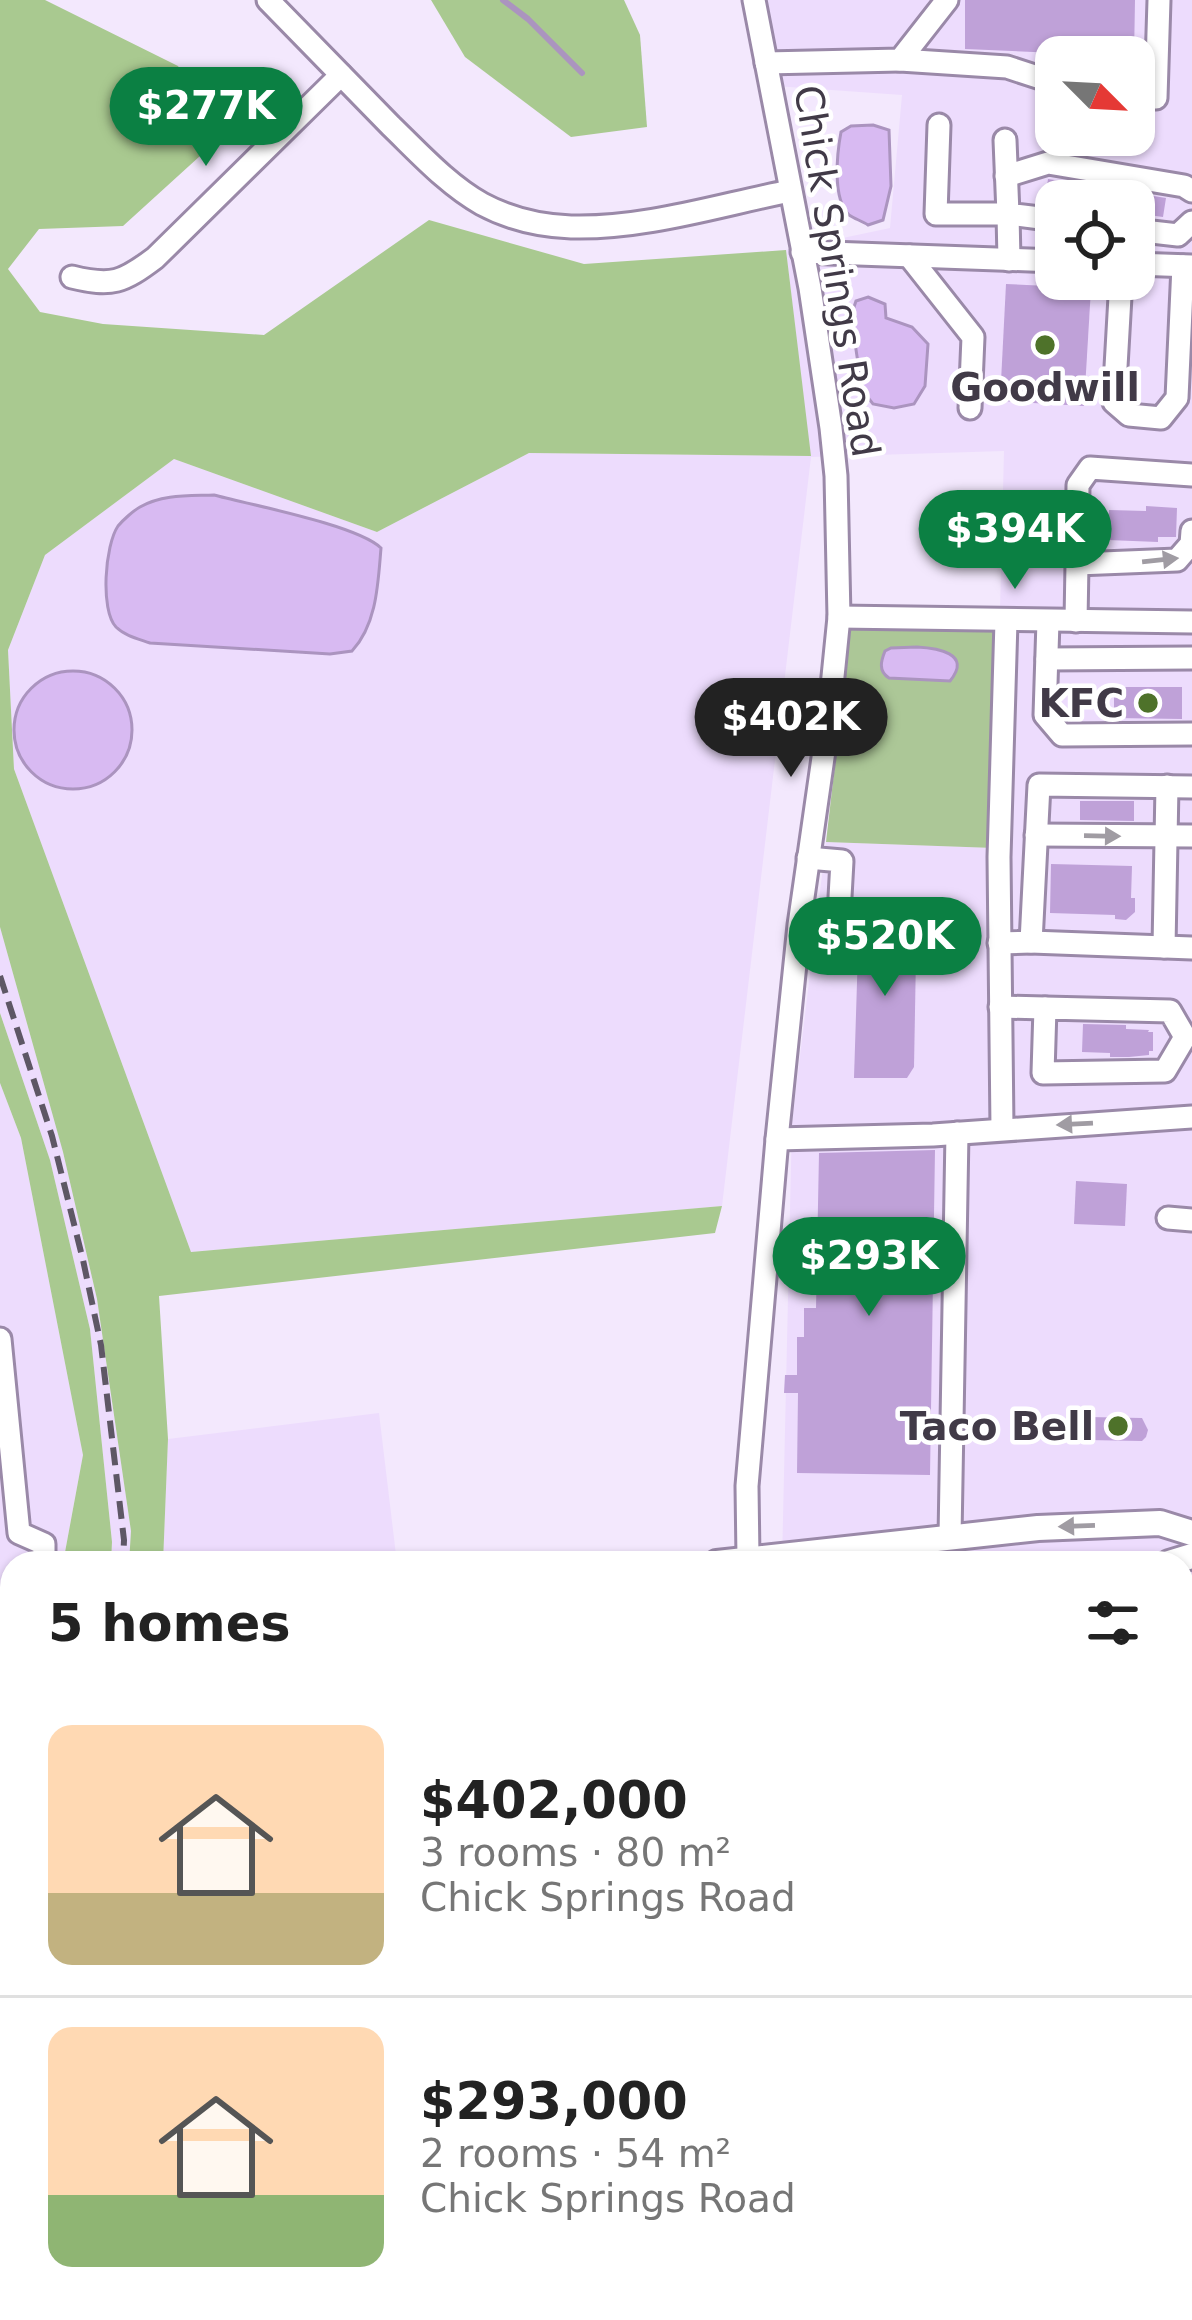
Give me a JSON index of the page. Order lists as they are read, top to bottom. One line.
{"streets":{"street":["Chick Springs Road"]},"places":["Goodwill","KFC","Taco Bell"],"north":"bottom right","page":{"price":["$277K","$394K","$402K","$520K","$293K"],"heading":"5 homes","list":[{"name":"$402,000","note":"3 rooms · 80 m² · Chick Springs Road"},{"name":"$293,000","note":"2 rooms · 54 m² · Chick Springs Road"}]}}
